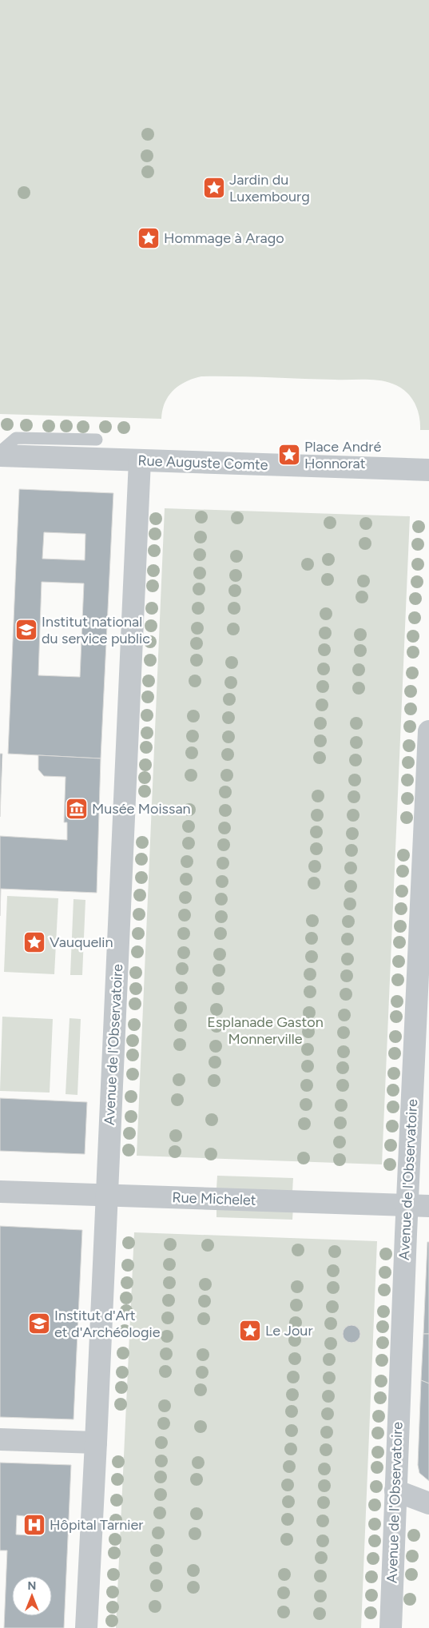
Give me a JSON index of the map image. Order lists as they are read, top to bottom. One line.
{"streets":{"street":["Rue Auguste Comte","Avenue de l'Observatoire","Rue Michelet"]},"crossings":[["Rue Auguste Comte","Avenue de l'Observatoire"],["Avenue de l'Observatoire","Rue Michelet"]],"parks":["Esplanade Gaston Monnerville"],"places":{"place":["Jardin du Luxembourg","Hommage à Arago","Place André Honnorat","Vauquelin","Le Jour"],"school or university":["Institut national du service public","Institut d'Art et d'Archéologie"],"museum":["Musée Moissan"],"hospital":["Hôpital Tarnier"]},"north":"top"}
